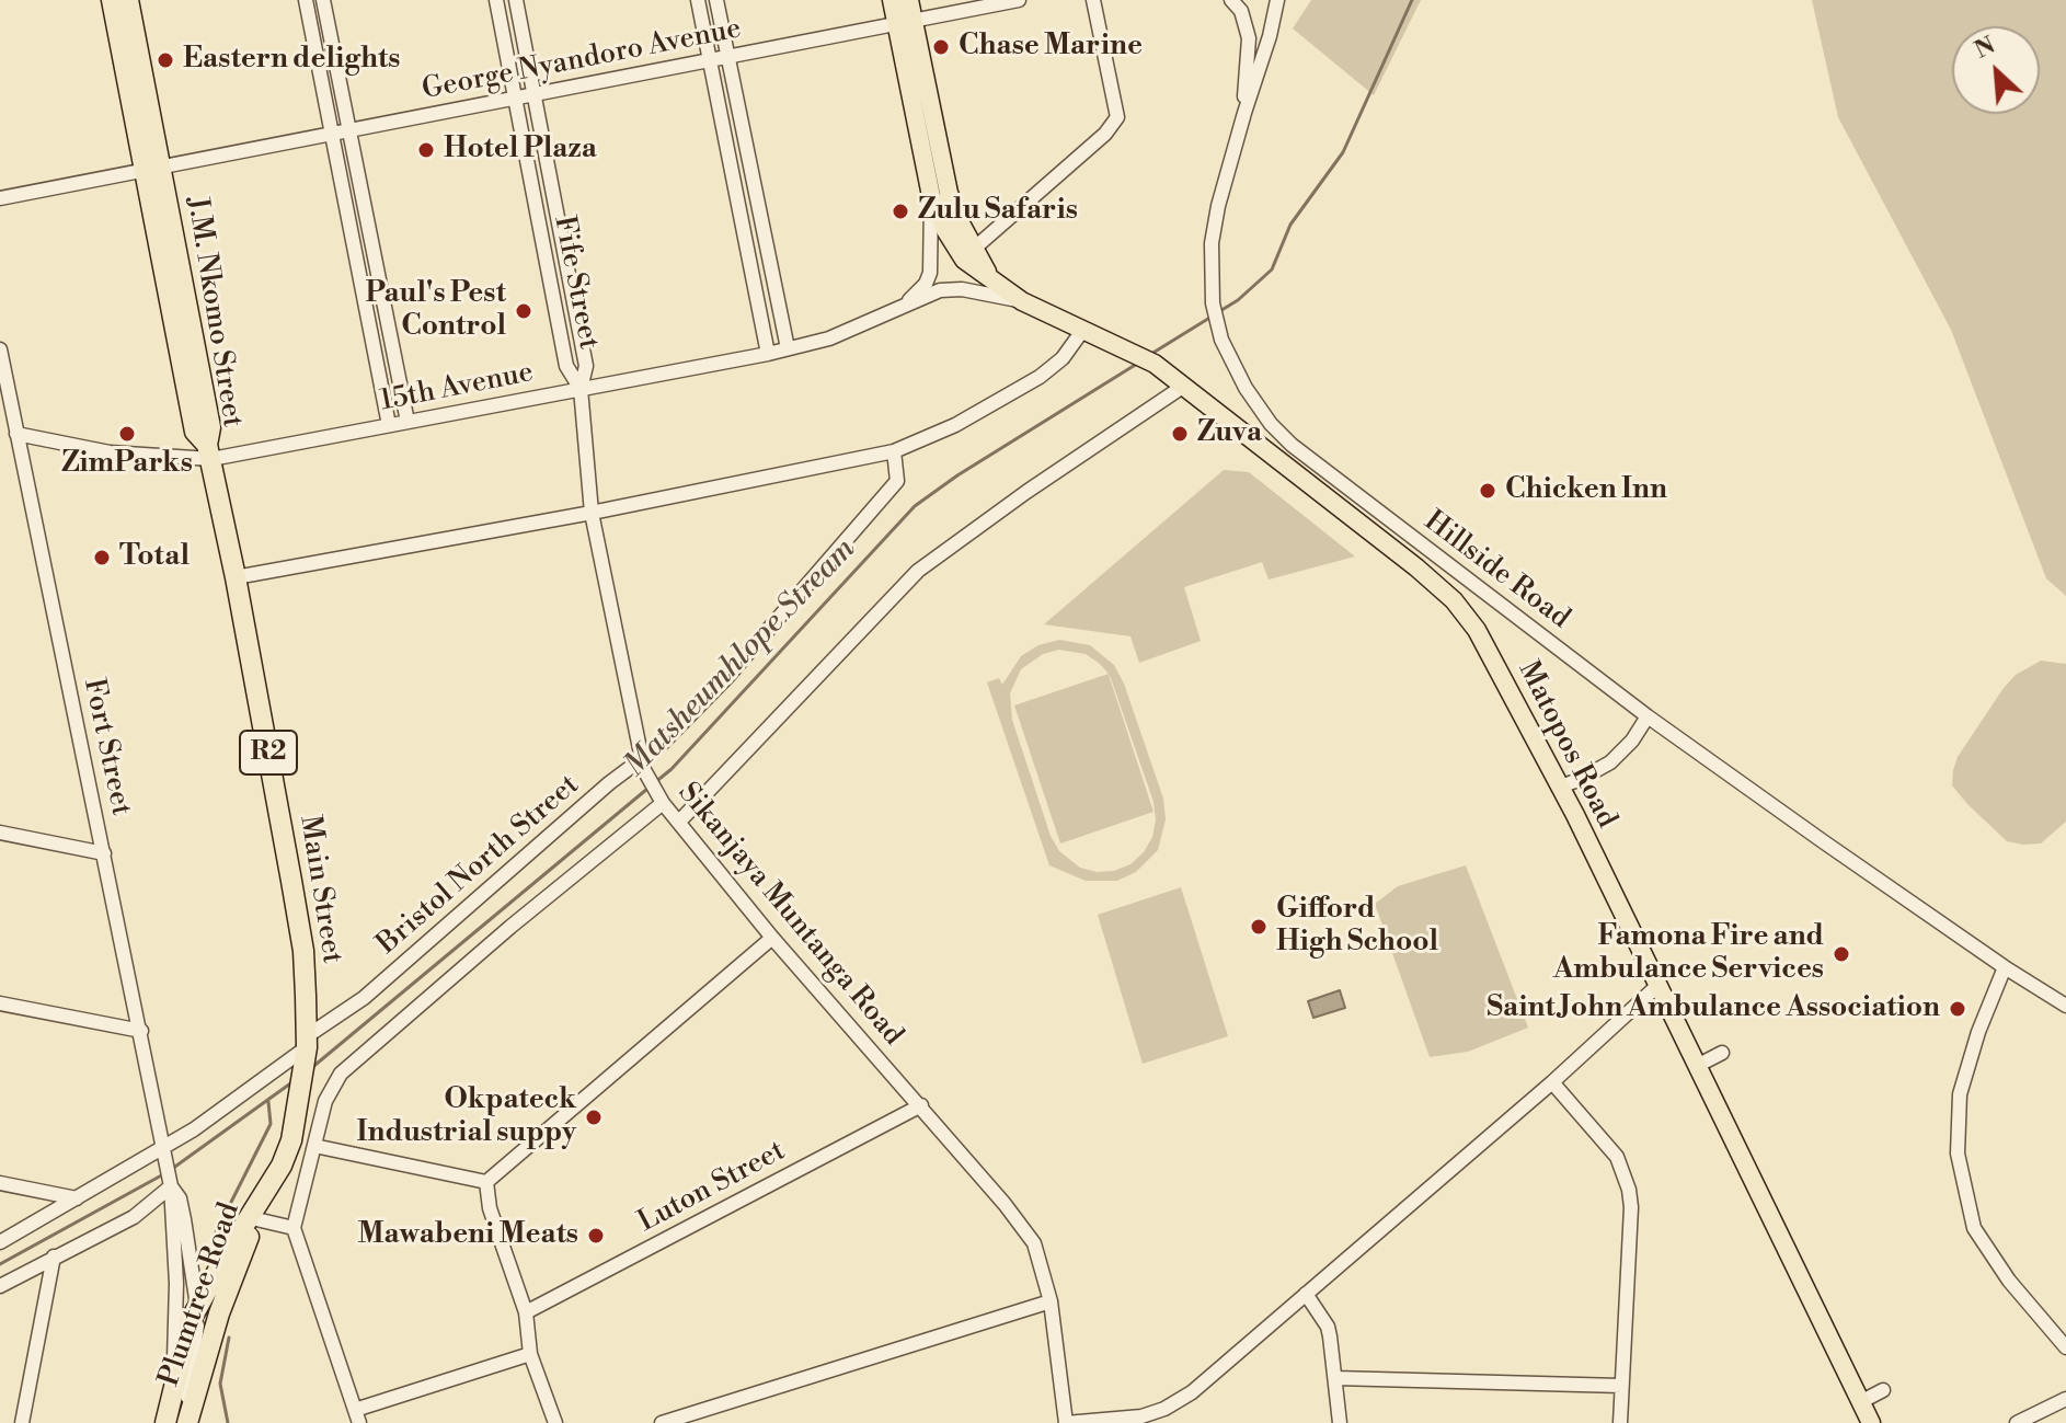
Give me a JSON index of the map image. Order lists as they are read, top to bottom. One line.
{"streets":{"highway":["J.M. Nkomo Street","R2","Main Street","Plumtree Road"],"main road":["Matopos Road"],"street":["George Nyandoro Avenue","Fife Street","15th Avenue","Hillside Road","Fort Street","Bristol North Street","Sikanjaya Muntanga Road","Luton Street"]},"crossings":[["George Nyandoro Avenue","Fife Street"],["George Nyandoro Avenue","J.M. Nkomo Street"],["George Nyandoro Avenue","Matopos Road"],["Fife Street","15th Avenue"],["Fife Street","Sikanjaya Muntanga Road"],["J.M. Nkomo Street","15th Avenue"],["J.M. Nkomo Street","Main Street"],["15th Avenue","Matopos Road"],["15th Avenue","Fort Street"],["15th Avenue","Main Street"],["15th Avenue","Sikanjaya Muntanga Road"],["Fort Street","Bristol North Street"],["Bristol North Street","Main Street"],["Bristol North Street","Sikanjaya Muntanga Road"],["Main Street","Plumtree Road"],["Sikanjaya Muntanga Road","Luton Street"]],"water":["Matsheumhlope Stream"],"places":["Chase Marine","Eastern delights","Hotel Plaza","Zulu Safaris","Paul's Pest Control","ZimParks","Zuva","Chicken Inn","Total","Gifford High School","Famona Fire and Ambulance Services","Saint John Ambulance Association","Okpateck Industrial suppy","Mawabeni Meats"],"north":"top left"}
